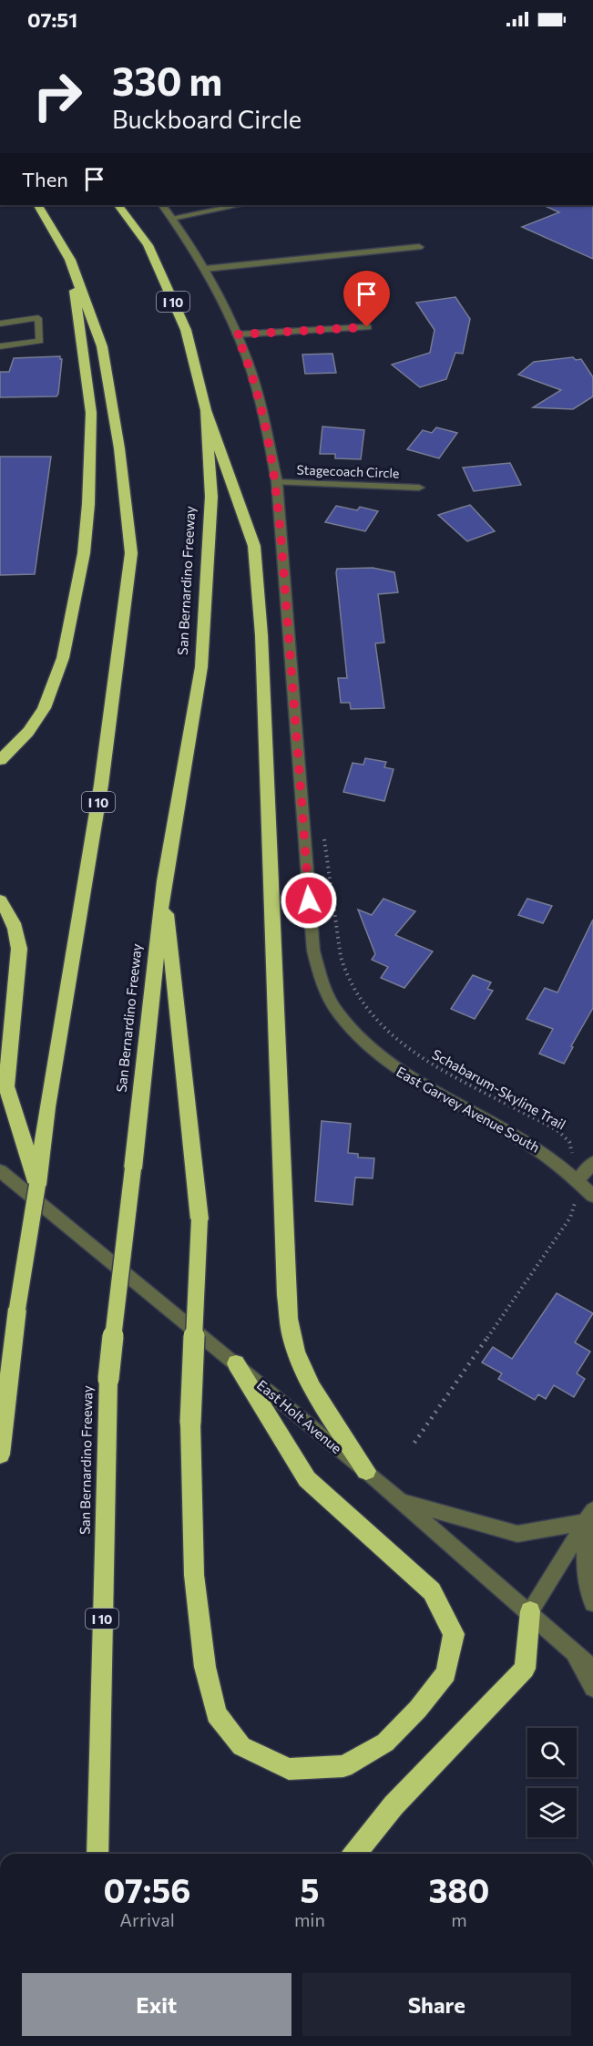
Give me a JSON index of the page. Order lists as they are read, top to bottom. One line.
{"streets":{"highway":["I 10","San Bernardino Freeway"],"street":["Stagecoach Circle","East Garvey Avenue South","East Holt Avenue"],"path":["Schabarum-Skyline Trail"]},"crossings":[["Stagecoach Circle","East Garvey Avenue South"],["Schabarum-Skyline Trail","East Garvey Avenue South"]],"page":{"status":"07:51","turn":["330 m","Buckboard Circle"],"then":"Then","eta":["07:56","Arrival","5","min","380","m"],"buttons":["Exit","Share"]}}
